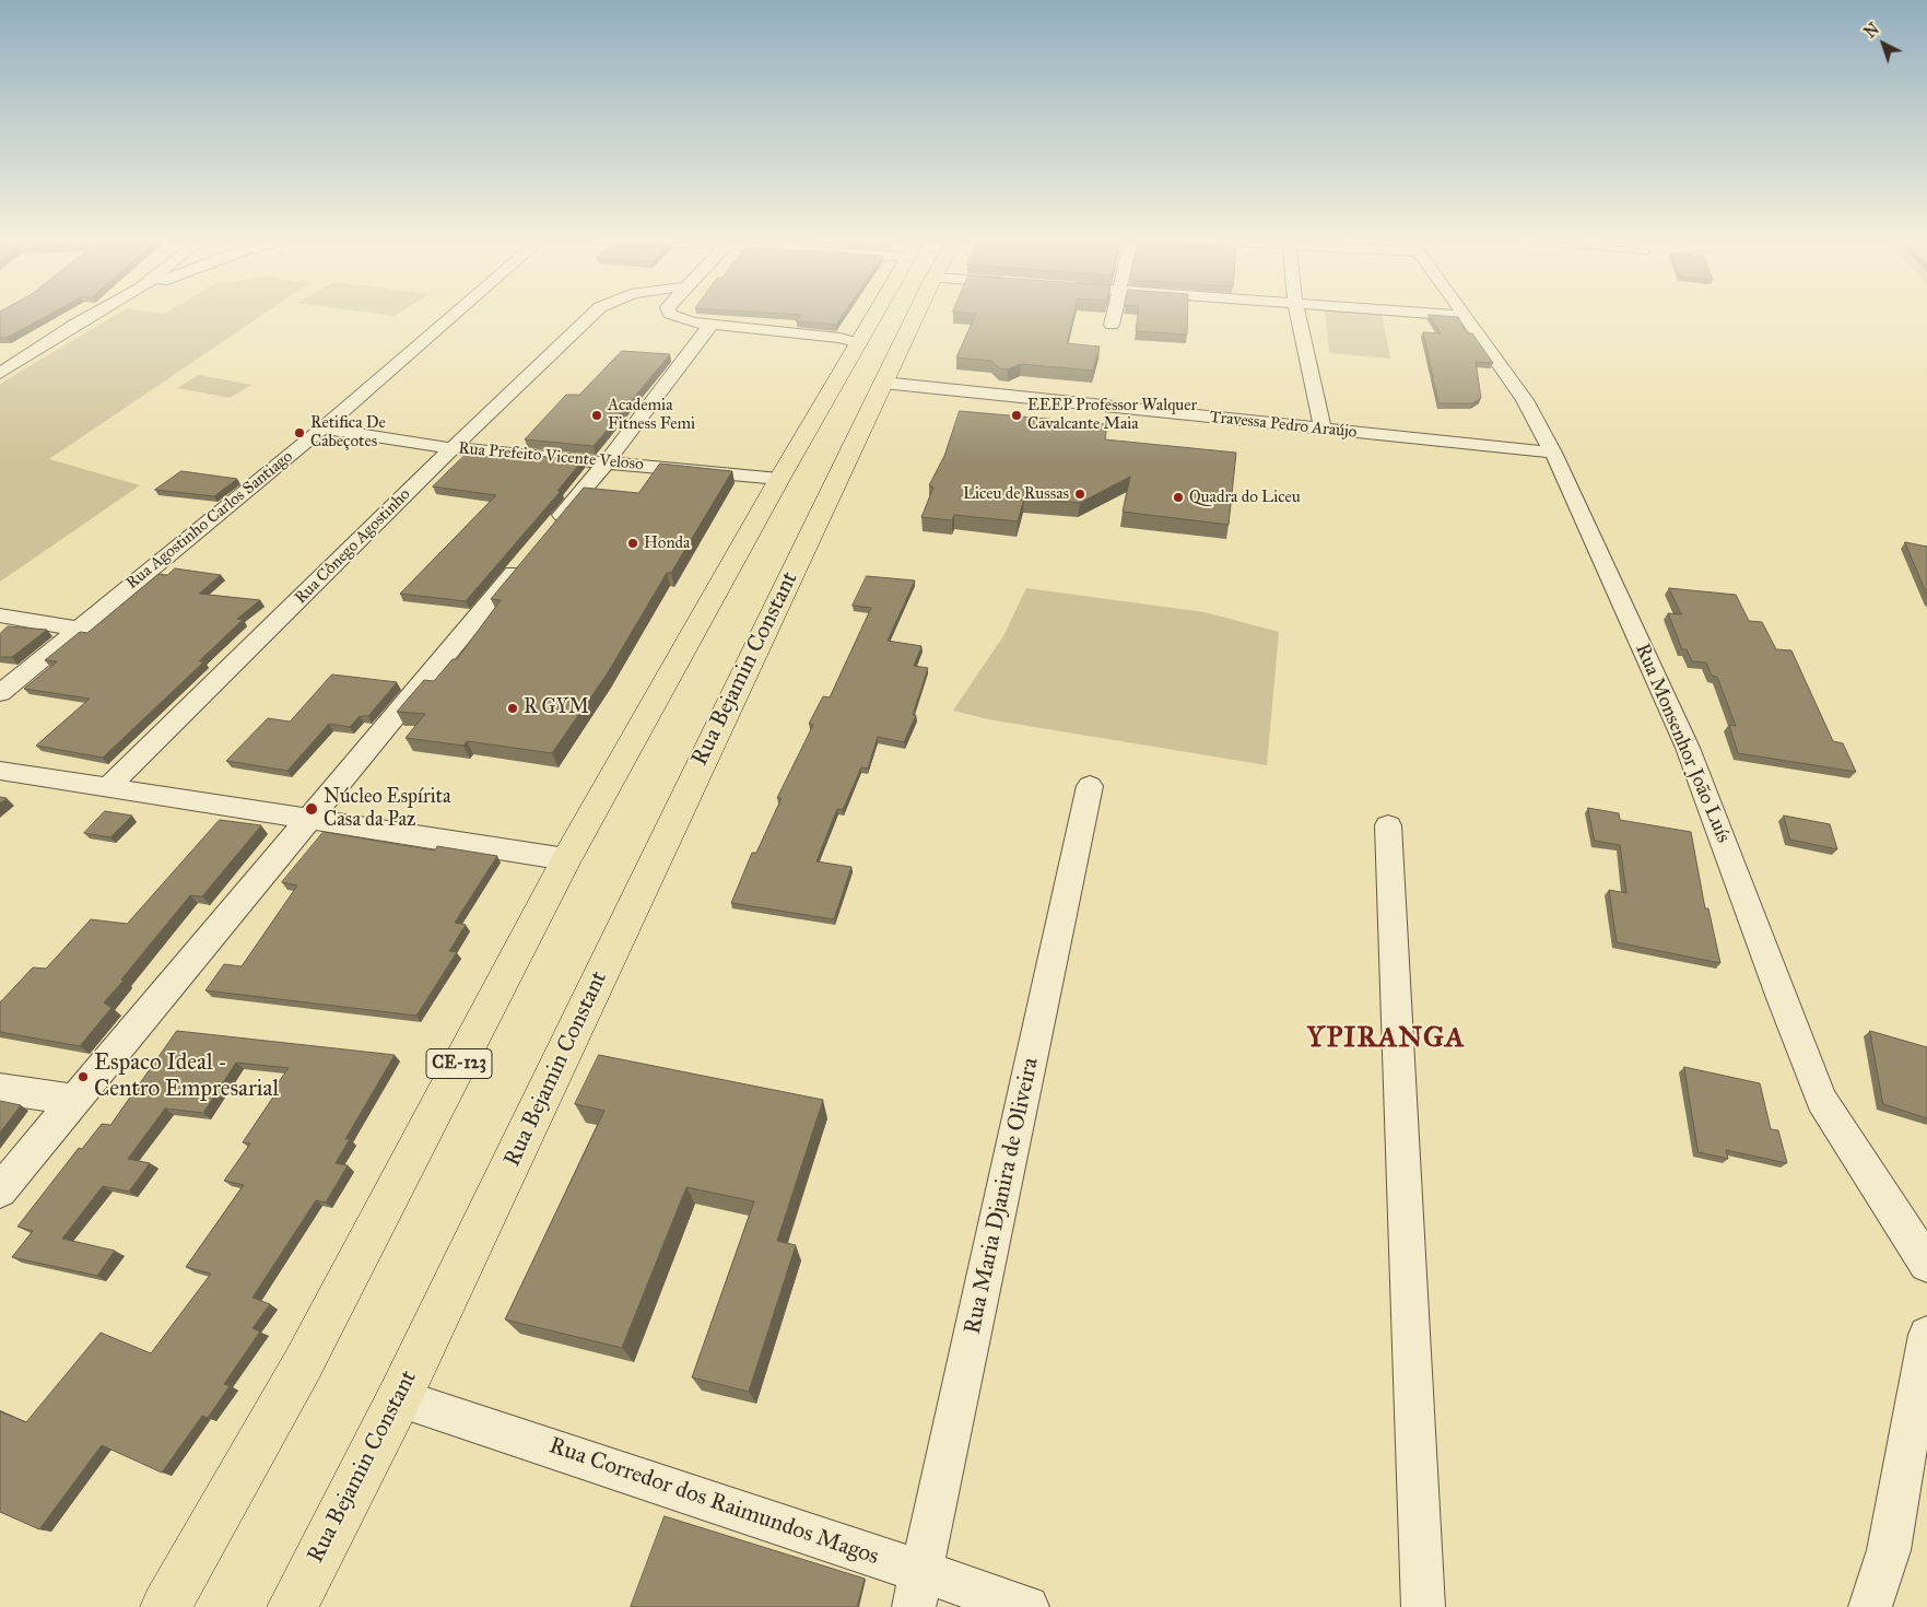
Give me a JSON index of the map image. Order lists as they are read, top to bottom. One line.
{"streets":{"main road":["Rua Bejamin Constant","CE-123"],"street":["Travessa Pedro Araújo","Rua Prefeito Vicente Veloso","Rua Agostinho Carlos Santiago","Rua Cônego Agostinho","Rua Monsenhor João Luís","Rua Maria Djanira de Oliveira","Rua Corredor dos Raimundos Magos"]},"crossings":[["Travessa Pedro Araújo","Rua Bejamin Constant"],["Travessa Pedro Araújo","Rua Monsenhor João Luís"],["Rua Prefeito Vicente Veloso","Rua Agostinho Carlos Santiago"],["Rua Prefeito Vicente Veloso","Rua Cônego Agostinho"],["Rua Prefeito Vicente Veloso","CE-123"],["Rua Bejamin Constant","Rua Corredor dos Raimundos Magos"],["Rua Maria Djanira de Oliveira","Rua Corredor dos Raimundos Magos"]],"districts":["YPIRANGA"],"places":["Academia Fitness Femi","EEEP Professor Walquer Cavalcante Maia","Retifica De Cabeçotes","Liceu de Russas","Quadra do Liceu","Honda","R GYM","Núcleo Espírita Casa da Paz","Espaco Ideal - Centro Empresarial"],"north":"top left"}
